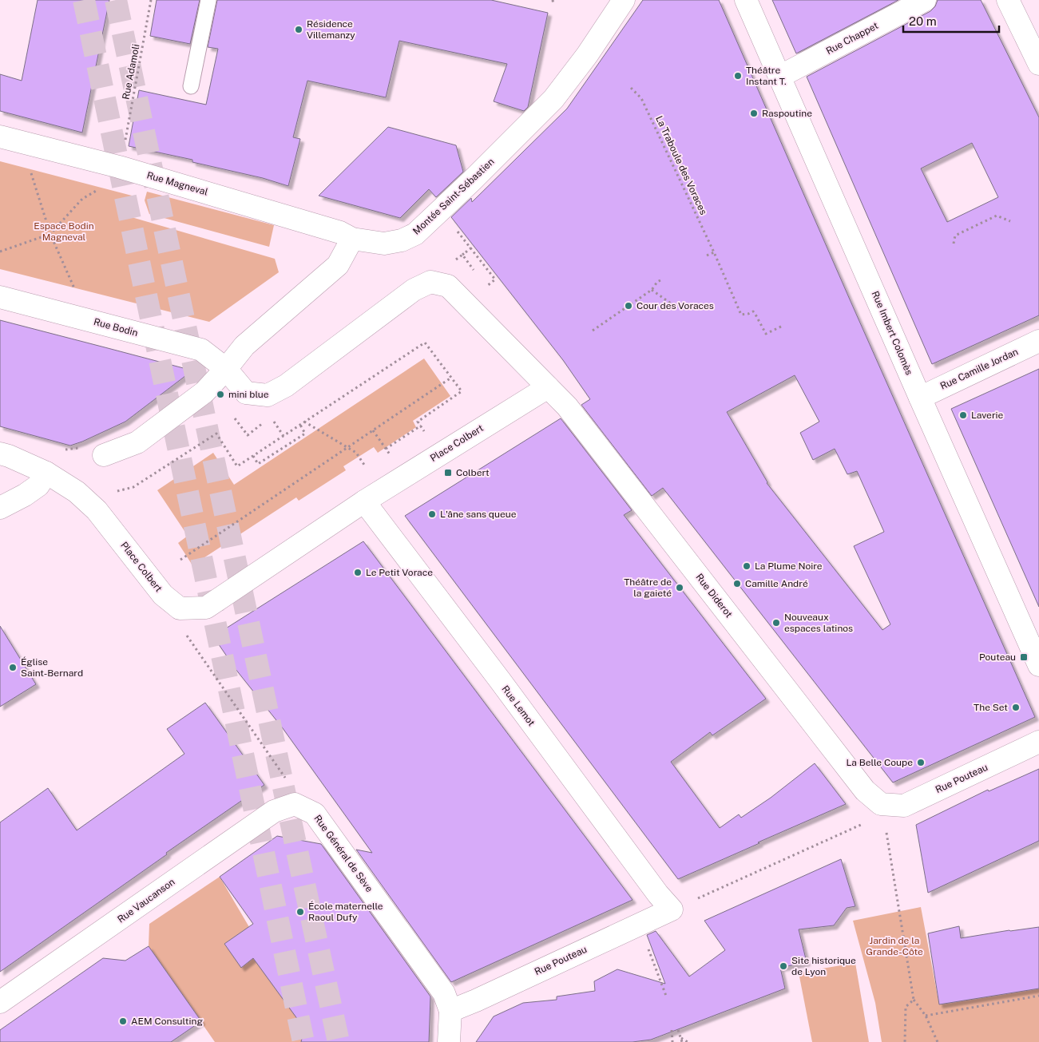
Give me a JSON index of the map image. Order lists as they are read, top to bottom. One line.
{"streets":{"street":["Rue Chappet","Rue Magneval","Montée Saint-Sébastien","Rue Bodin","Rue Imbert Colomès","Rue Camille Jordan","Place Colbert","Rue Diderot","Rue Lemot","Rue Pouteau","Rue Général de Sève","Rue Vaucanson"],"path":["Rue Adamoli","La Traboule des Voraces"]},"crossings":[["Rue Chappet","Rue Imbert Colomès"],["Rue Magneval","Montée Saint-Sébastien"],["Rue Imbert Colomès","Rue Camille Jordan"],["Place Colbert","Rue Diderot"],["Place Colbert","Rue Lemot"],["Rue Diderot","Rue Pouteau"],["Rue Lemot","Rue Pouteau"],["Rue Pouteau","Rue Général de Sève"],["Rue Général de Sève","Rue Vaucanson"]],"parks":["Espace Bodin Magneval","Jardin de la Grande-Côte"],"places":{"other":["Résidence Villemanzy","Théâtre Instant T.","Raspoutine","Cour des Voraces","mini blue","Laverie","L'âne sans queue","La Plume Noire","Le Petit Vorace","Camille André","Théâtre de la gaieté","Nouveaux espaces latinos","Église Saint-Bernard","The Set","La Belle Coupe","École maternelle Raoul Dufy","Site historique de Lyon","AEM Consulting"],"transit":["Colbert","Pouteau"]},"scale_bar":"20 m"}
